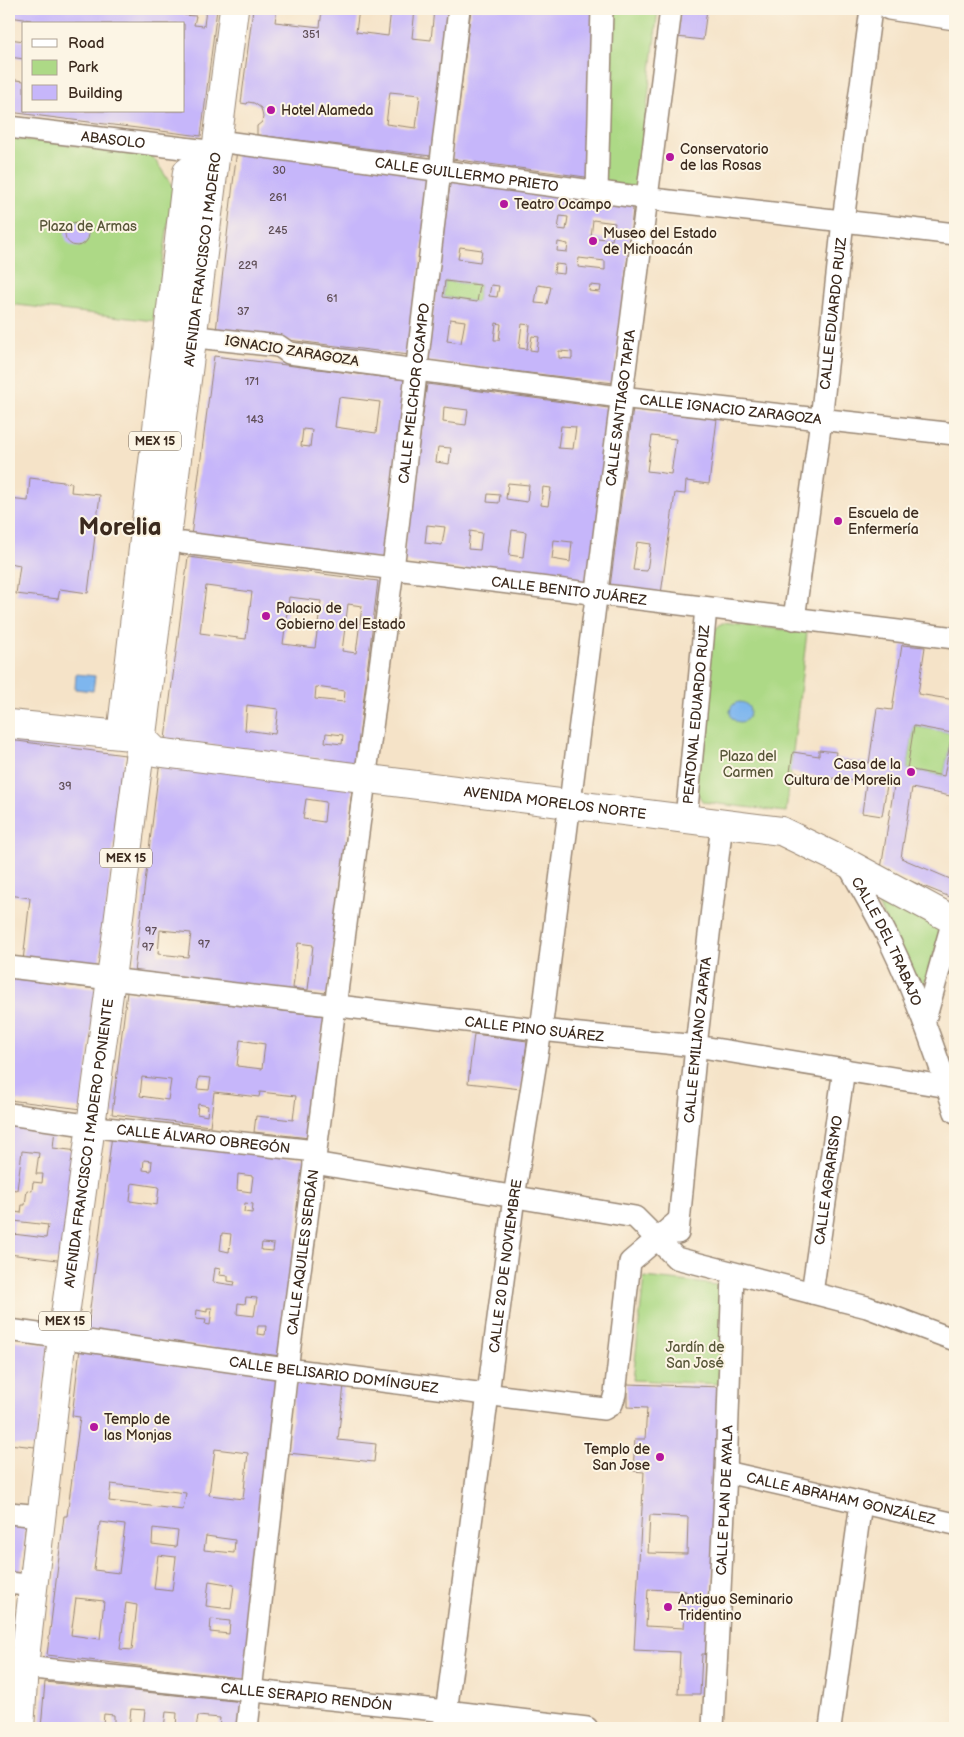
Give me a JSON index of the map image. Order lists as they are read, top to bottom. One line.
{"streets":{"main road":["AVENIDA FRANCISCO I MADERO","MEX 15","AVENIDA MORELOS NORTE","AVENIDA FRANCISCO I MADERO PONIENTE"],"street":["ABASOLO","CALLE GUILLERMO PRIETO","CALLE EDUARDO RUIZ","IGNACIO ZARAGOZA","CALLE MELCHOR OCAMPO","CALLE SANTIAGO TAPIA","CALLE IGNACIO ZARAGOZA","CALLE BENITO JUÁREZ","PEATONAL EDUARDO RUIZ","CALLE DEL TRABAJO","CALLE PINO SUÁREZ","CALLE EMILIANO ZAPATA","CALLE ÁLVARO OBREGÓN","CALLE AGRARISMO","CALLE AQUILES SERDÁN","CALLE 20 DE NOVIEMBRE","CALLE BELISARIO DOMÍNGUEZ","CALLE ABRAHAM GONZÁLEZ","CALLE PLAN DE AYALA","CALLE SERAPIO RENDÓN"]},"crossings":[["ABASOLO","CALLE GUILLERMO PRIETO"],["ABASOLO","AVENIDA FRANCISCO I MADERO"],["ABASOLO","MEX 15"],["CALLE GUILLERMO PRIETO","AVENIDA FRANCISCO I MADERO"],["CALLE GUILLERMO PRIETO","CALLE EDUARDO RUIZ"],["CALLE GUILLERMO PRIETO","CALLE MELCHOR OCAMPO"],["CALLE GUILLERMO PRIETO","CALLE SANTIAGO TAPIA"],["CALLE GUILLERMO PRIETO","MEX 15"],["AVENIDA FRANCISCO I MADERO","IGNACIO ZARAGOZA"],["AVENIDA FRANCISCO I MADERO","MEX 15"],["AVENIDA FRANCISCO I MADERO","AVENIDA MORELOS NORTE"],["AVENIDA FRANCISCO I MADERO","AVENIDA FRANCISCO I MADERO PONIENTE"],["CALLE EDUARDO RUIZ","CALLE IGNACIO ZARAGOZA"],["CALLE EDUARDO RUIZ","CALLE BENITO JUÁREZ"],["IGNACIO ZARAGOZA","CALLE MELCHOR OCAMPO"],["IGNACIO ZARAGOZA","CALLE IGNACIO ZARAGOZA"],["CALLE MELCHOR OCAMPO","CALLE IGNACIO ZARAGOZA"],["CALLE MELCHOR OCAMPO","CALLE BENITO JUÁREZ"],["CALLE MELCHOR OCAMPO","AVENIDA MORELOS NORTE"],["CALLE MELCHOR OCAMPO","CALLE AQUILES SERDÁN"],["CALLE SANTIAGO TAPIA","CALLE IGNACIO ZARAGOZA"],["CALLE SANTIAGO TAPIA","CALLE BENITO JUÁREZ"],["CALLE SANTIAGO TAPIA","AVENIDA MORELOS NORTE"],["CALLE SANTIAGO TAPIA","CALLE 20 DE NOVIEMBRE"],["CALLE BENITO JUÁREZ","PEATONAL EDUARDO RUIZ"],["PEATONAL EDUARDO RUIZ","AVENIDA MORELOS NORTE"],["AVENIDA MORELOS NORTE","CALLE DEL TRABAJO"],["AVENIDA MORELOS NORTE","CALLE EMILIANO ZAPATA"],["AVENIDA MORELOS NORTE","AVENIDA FRANCISCO I MADERO PONIENTE"],["AVENIDA MORELOS NORTE","CALLE AQUILES SERDÁN"],["AVENIDA MORELOS NORTE","CALLE 20 DE NOVIEMBRE"],["CALLE DEL TRABAJO","CALLE PINO SUÁREZ"],["CALLE PINO SUÁREZ","CALLE EMILIANO ZAPATA"],["CALLE PINO SUÁREZ","AVENIDA FRANCISCO I MADERO PONIENTE"],["CALLE PINO SUÁREZ","CALLE AGRARISMO"],["CALLE PINO SUÁREZ","CALLE AQUILES SERDÁN"],["CALLE PINO SUÁREZ","CALLE 20 DE NOVIEMBRE"],["CALLE EMILIANO ZAPATA","CALLE ÁLVARO OBREGÓN"],["CALLE ÁLVARO OBREGÓN","AVENIDA FRANCISCO I MADERO PONIENTE"],["CALLE ÁLVARO OBREGÓN","CALLE AQUILES SERDÁN"],["CALLE ÁLVARO OBREGÓN","CALLE 20 DE NOVIEMBRE"],["CALLE ÁLVARO OBREGÓN","CALLE BELISARIO DOMÍNGUEZ"],["AVENIDA FRANCISCO I MADERO PONIENTE","CALLE BELISARIO DOMÍNGUEZ"],["AVENIDA FRANCISCO I MADERO PONIENTE","CALLE SERAPIO RENDÓN"],["CALLE AQUILES SERDÁN","CALLE BELISARIO DOMÍNGUEZ"],["CALLE AQUILES SERDÁN","CALLE SERAPIO RENDÓN"],["CALLE 20 DE NOVIEMBRE","CALLE BELISARIO DOMÍNGUEZ"],["CALLE 20 DE NOVIEMBRE","CALLE SERAPIO RENDÓN"],["CALLE ABRAHAM GONZÁLEZ","CALLE PLAN DE AYALA"]],"districts":["Morelia"],"parks":["Plaza de Armas","Plaza del Carmen","Jardín de San José"],"places":["Hotel Alameda","Conservatorio de las Rosas","Teatro Ocampo","Museo del Estado de Michoacán","Escuela de Enfermería","Palacio de Gobierno del Estado","Casa de la Cultura de Morelia","Templo de las Monjas","Templo de San Jose","Antiguo Seminario Tridentino"],"house_numbers":["351","30","261","245","229","61","37","171","143","39","97","97","97"],"legend":["Road","Park","Building"]}
